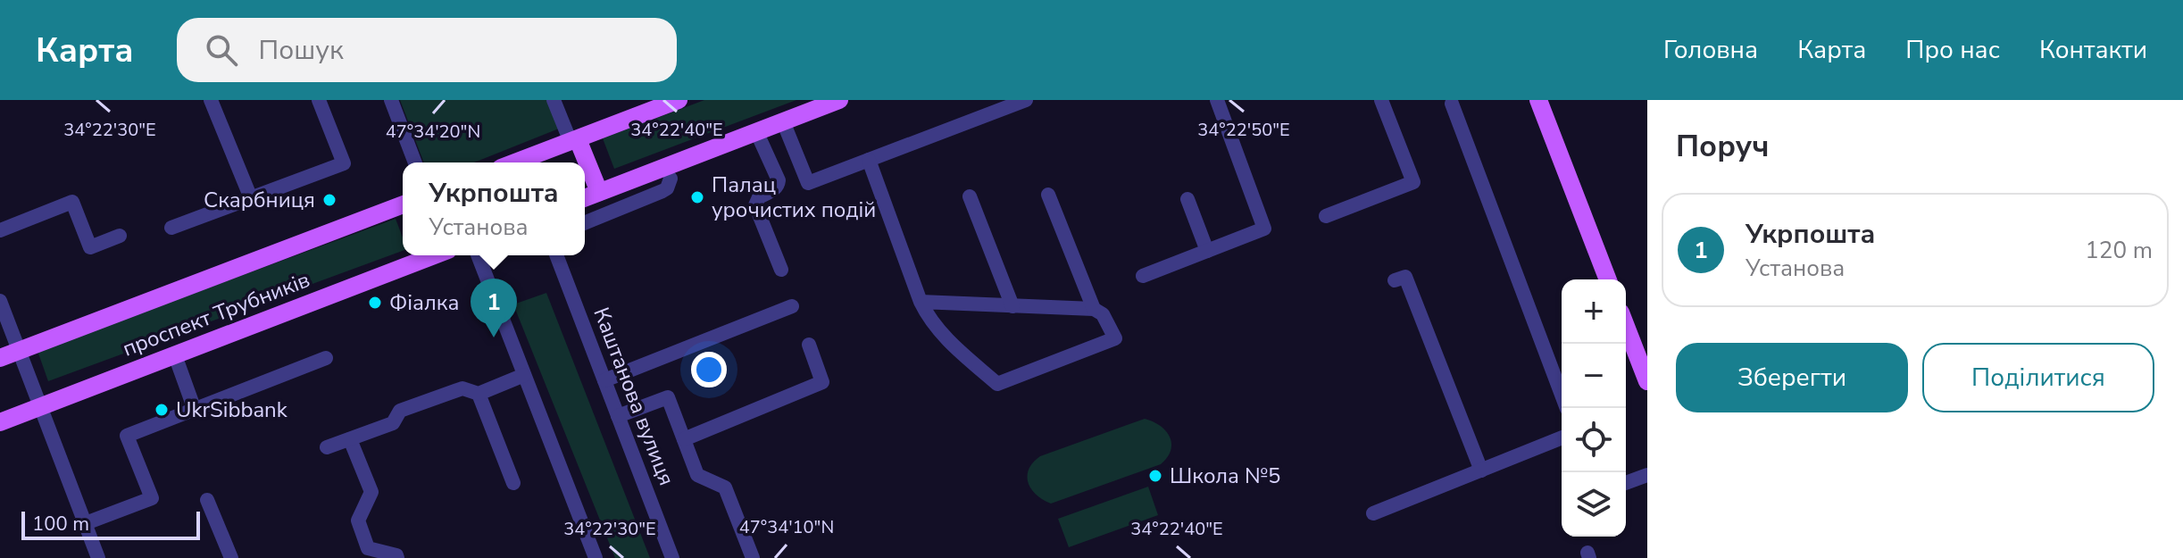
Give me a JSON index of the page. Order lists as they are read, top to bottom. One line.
{"streets":{"main road":["проспект Трубників"],"street":["Каштанова вулиця"]},"places":["Палац урочистих подій","Скарбниця","Фіалка","UkrSibbank","Школа №5"],"scale_bar":"100 m","page":{"header":"Карта","search":"Пошук","nav":["Головна","Карта","Про нас","Контакти"],"heading":"Поруч","popup":["Укрпошта","Установа"],"list":[{"mark":"1","name":"Укрпошта","note":"Установа","value":"120 m"}],"pins":"1","map_buttons":["+","−"],"buttons":["Зберегти","Поділитися"],"scale":"100 m"},"coordinates":["34°22'30\"E","34°22'40\"E","34°22'50\"E","47°34'20\"N","47°34'10\"N"]}
